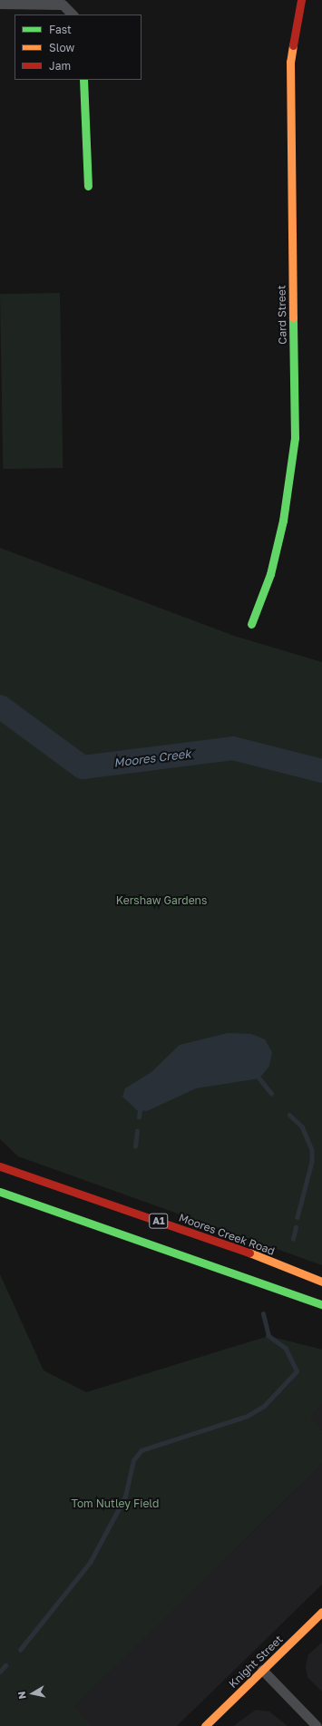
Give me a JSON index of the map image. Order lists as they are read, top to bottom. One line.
{"streets":{"main road":["Card Street","A1","Moores Creek Road","Knight Street"]},"water":["Moores Creek"],"parks":["Kershaw Gardens","Tom Nutley Field"],"legend":["Fast","Slow","Jam"],"north":"left"}
